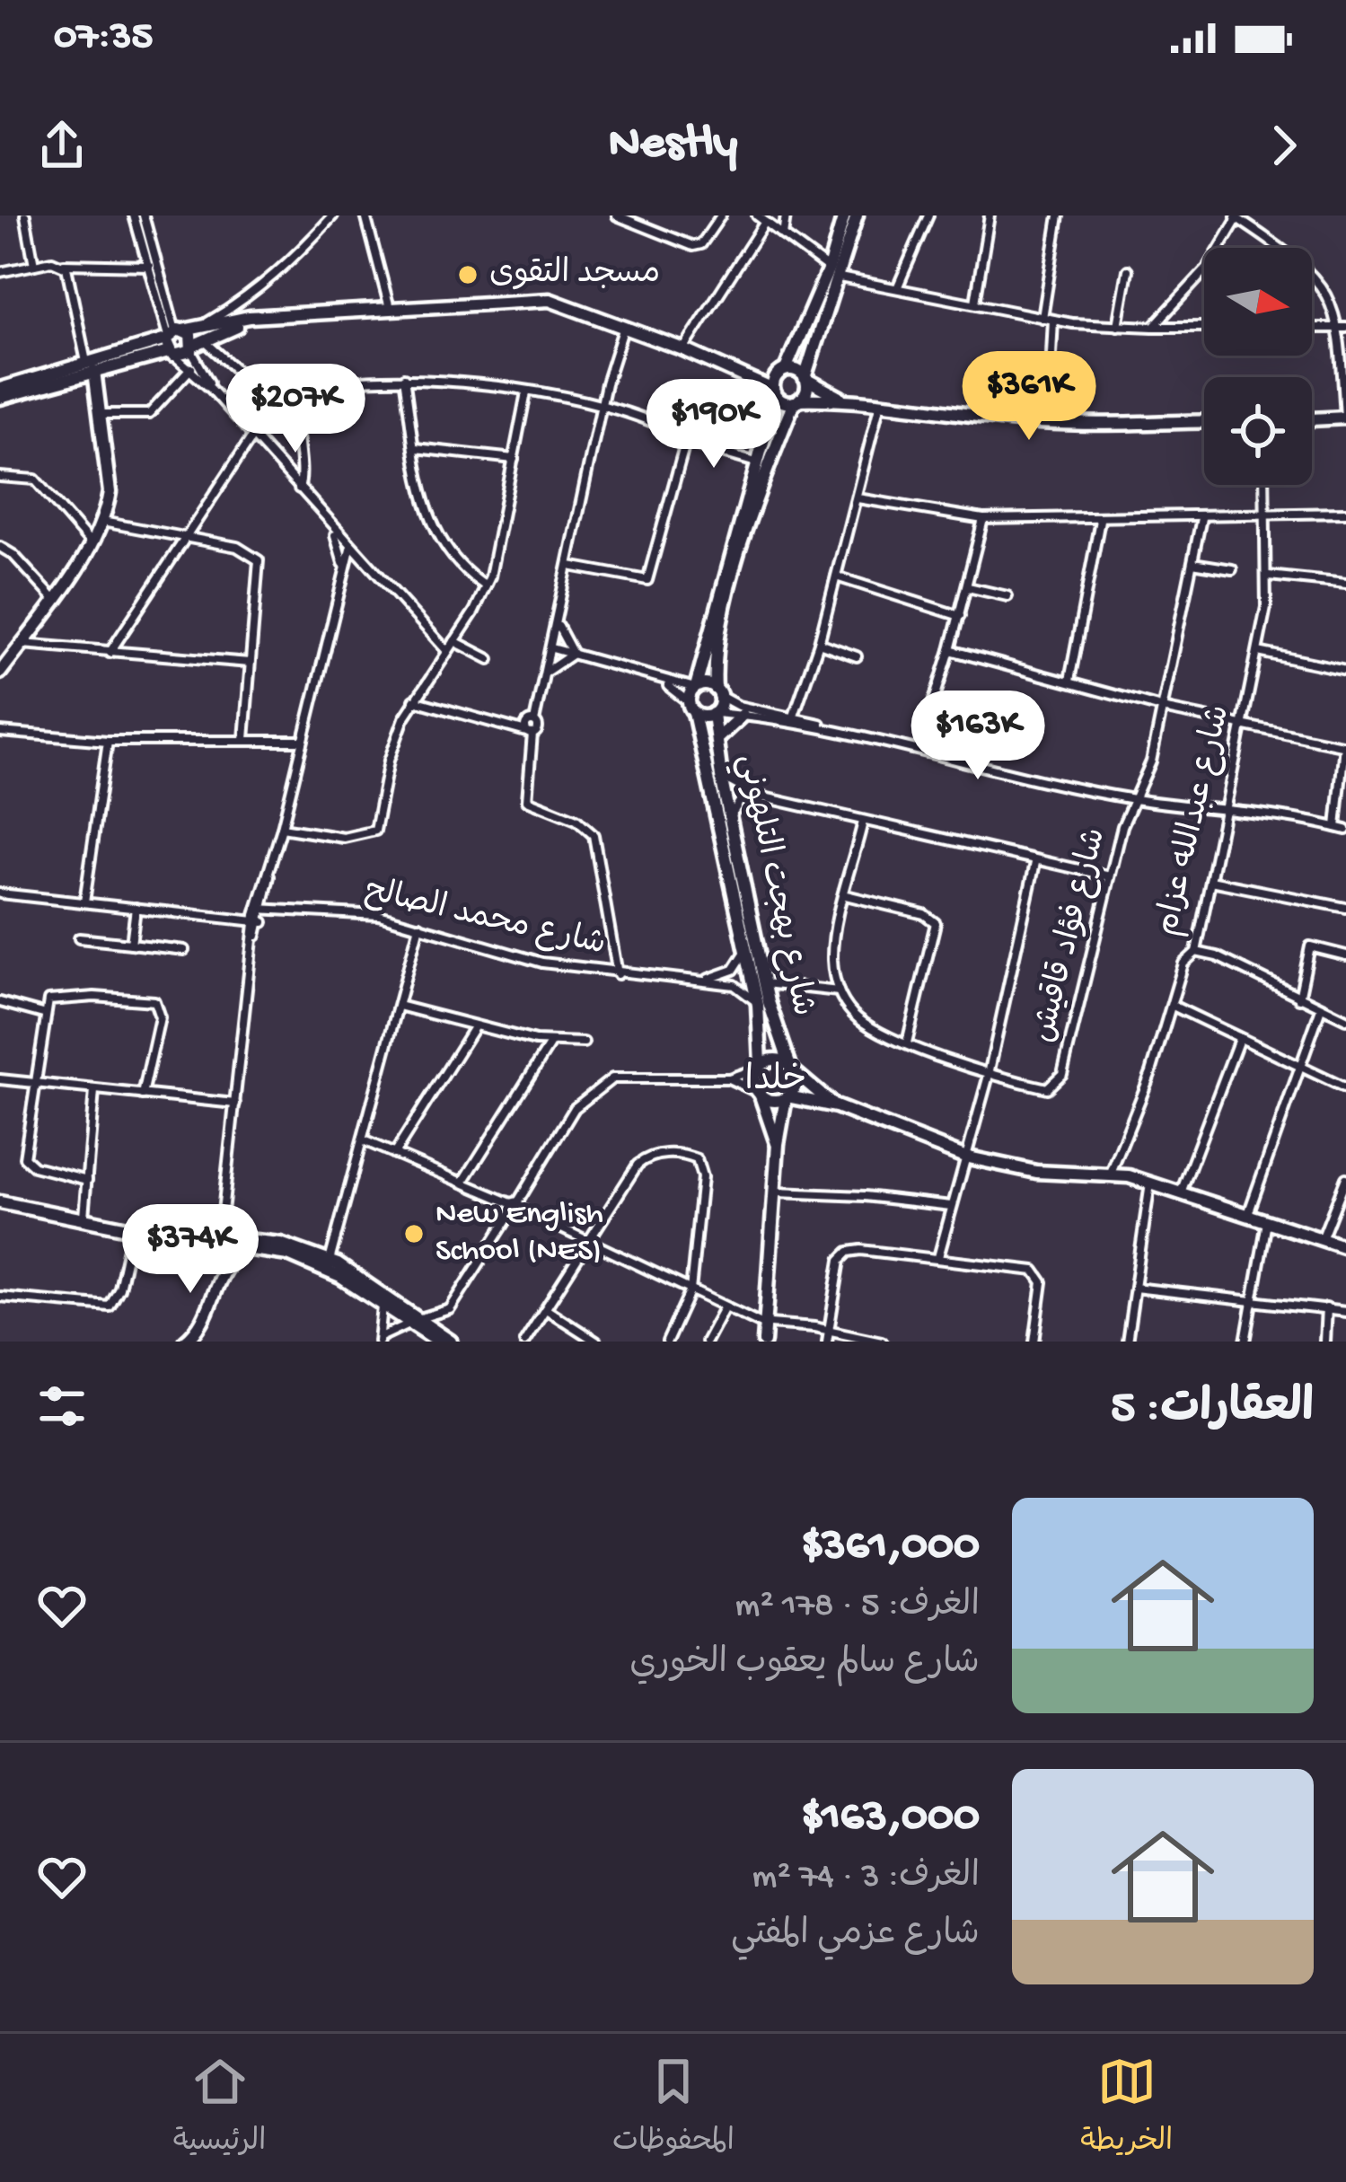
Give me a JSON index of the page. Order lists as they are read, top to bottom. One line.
{"streets":{"street":["شارع عبدالله عزام","شارع بهجت التلهوني","شارع محمد الصالح","شارع فؤاد قاقيش"]},"crossings":[["شارع بهجت التلهوني","شارع محمد الصالح"]],"districts":["خلدا"],"places":["مسجد التقوى","New English School (NES)"],"north":"right","page":{"status":"07:35","header":"Nestly","price":["$361K","$207K","$190K","$163K","$374K"],"heading":"العقارات: 5","list":[{"name":"$361,000","note":"الغرف: 5 · 178 m² · شارع سالم يعقوب الخوري"},{"name":"$163,000","note":"الغرف: 3 · 74 m² · شارع عزمي المفتي"}],"tabs":["الخريطة","المحفوظات","الرئيسية"]}}
